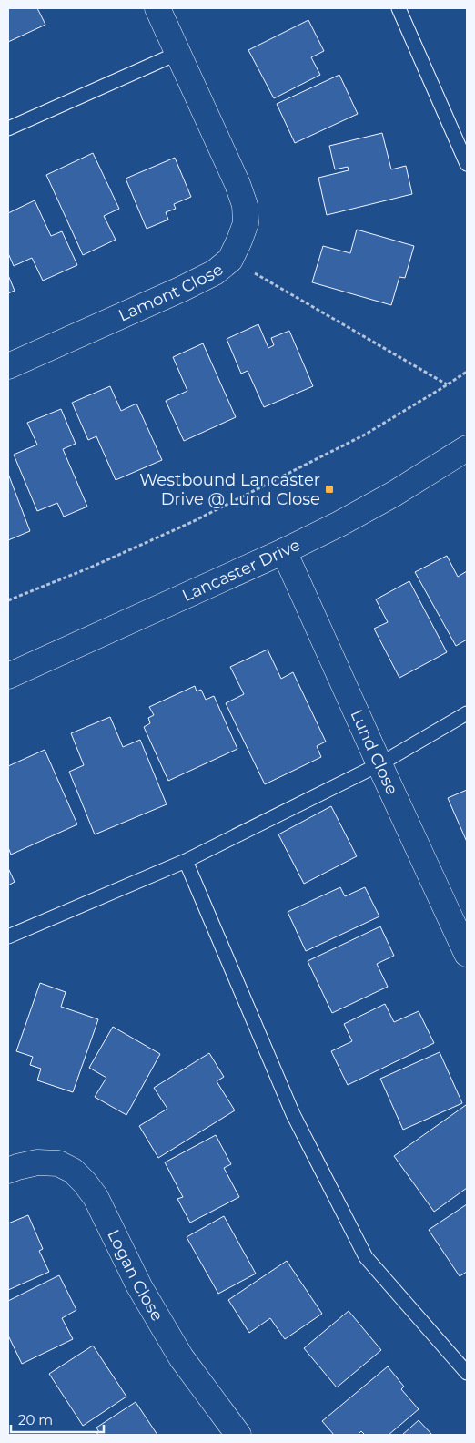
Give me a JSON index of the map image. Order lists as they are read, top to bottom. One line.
{"streets":{"street":["Lamont Close","Lancaster Drive","Lund Close","Logan Close"]},"crossings":[["Lancaster Drive","Lund Close"]],"places":{"transit":["Westbound Lancaster Drive @ Lund Close"]},"scale_bar":"20 m"}
